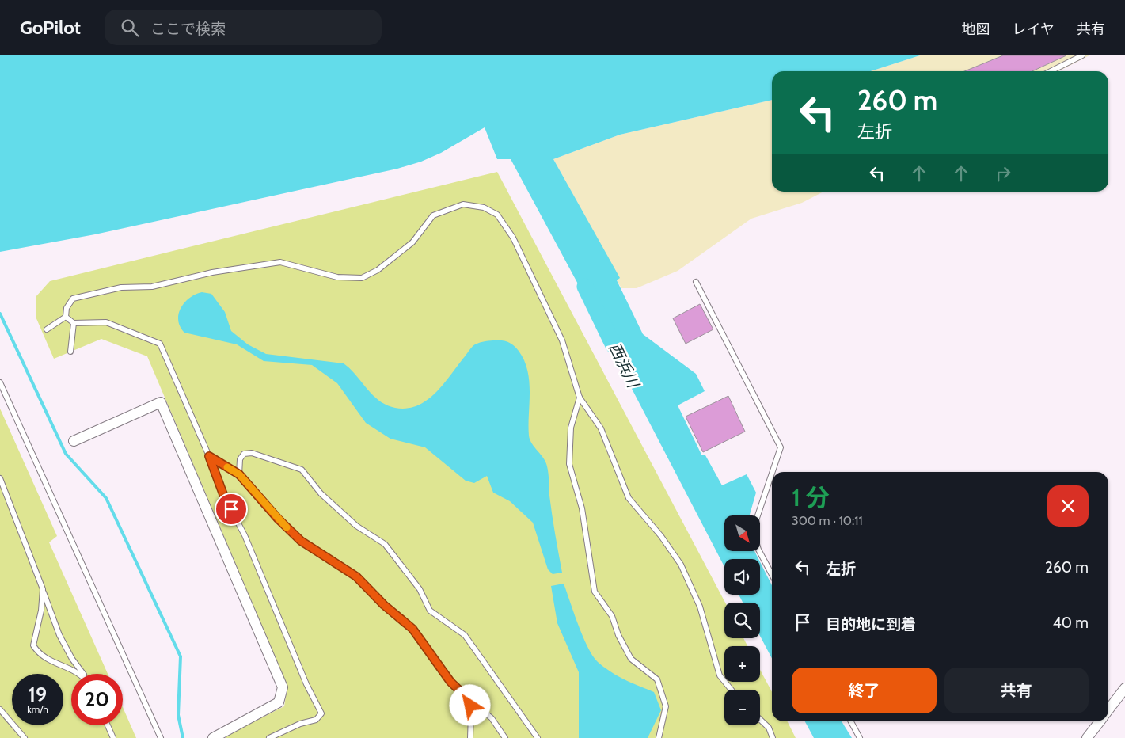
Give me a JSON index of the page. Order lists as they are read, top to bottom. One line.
{"water":["西浜川"],"north":"bottom right","page":{"header":"GoPilot","search":"ここで検索","nav":["地図","レイヤ","共有"],"turn":["260 m","左折"],"heading":["1 分","300 m · 10:11"],"map_buttons":["+","−"],"list":[{"name":"左折","value":"260 m"},{"name":"目的地に到着","value":"40 m"}],"buttons":["終了","共有"],"speed":"19 km/h","limit":"20"}}
